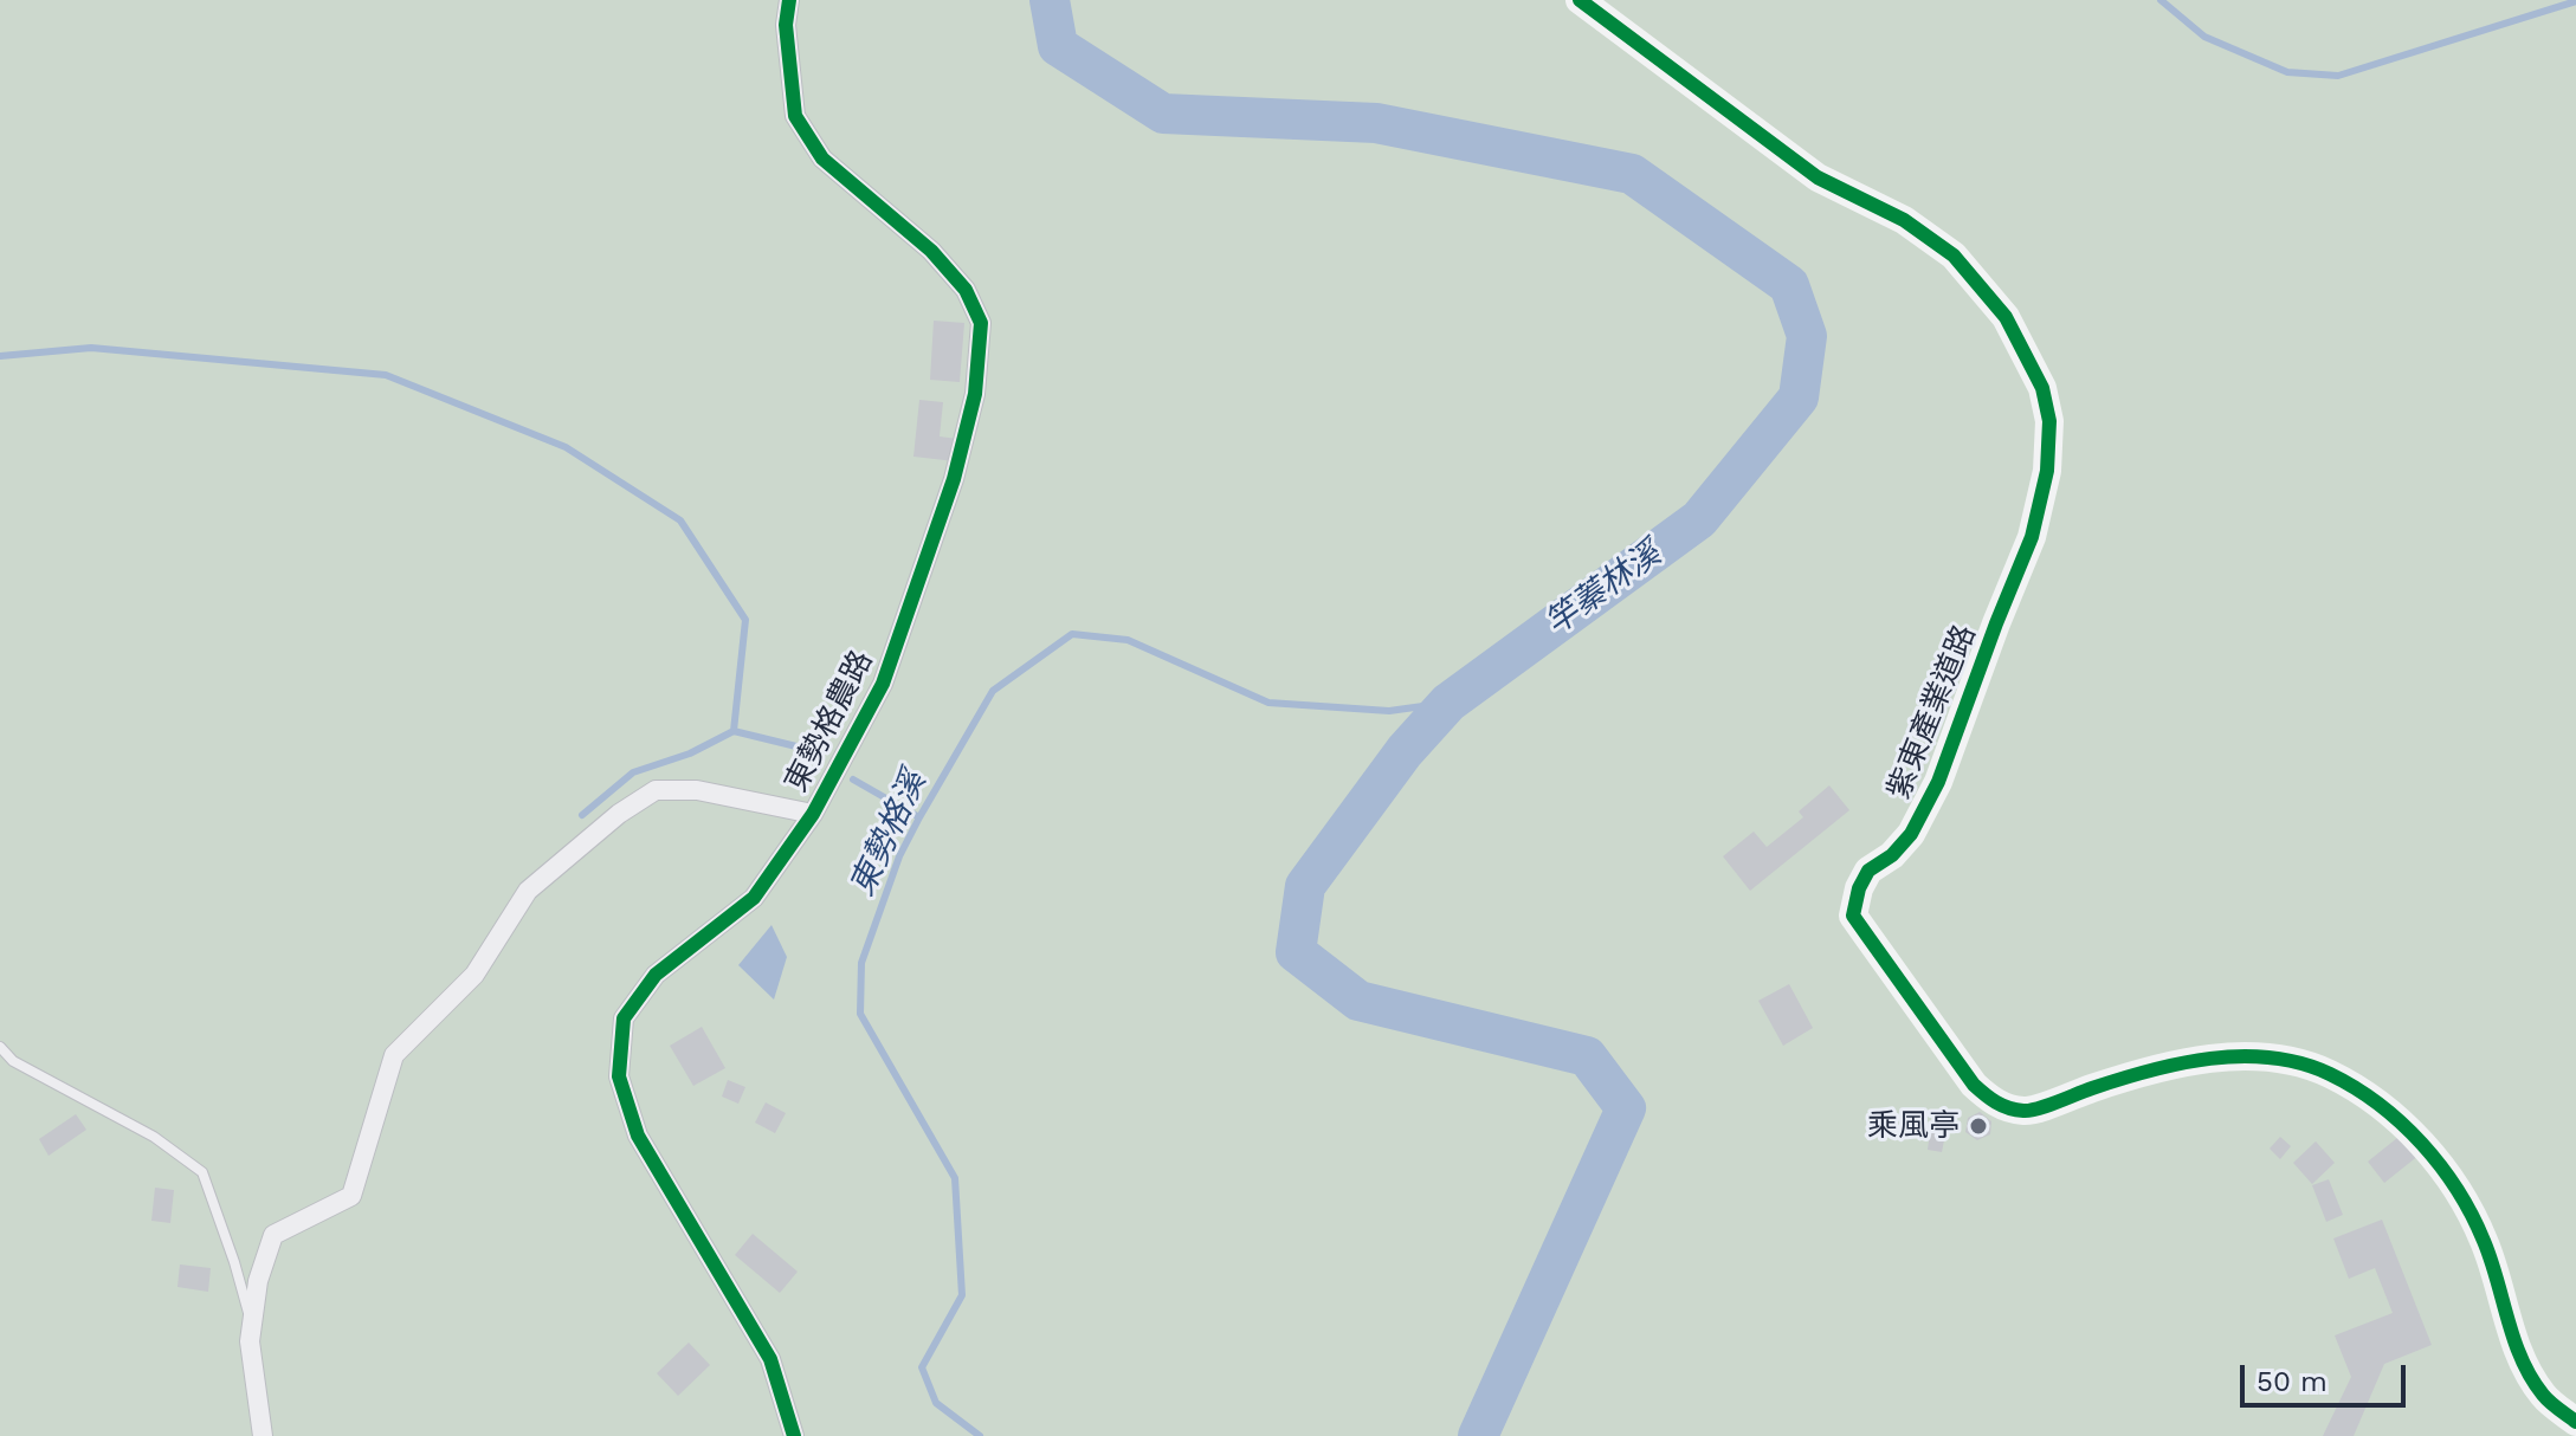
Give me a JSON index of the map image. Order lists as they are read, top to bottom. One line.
{"streets":{"street":["紫東產業道路","東勢格農路"]},"water":["竿蓁林溪","東勢格溪"],"places":["乘風亭"],"scale_bar":"50 m"}
